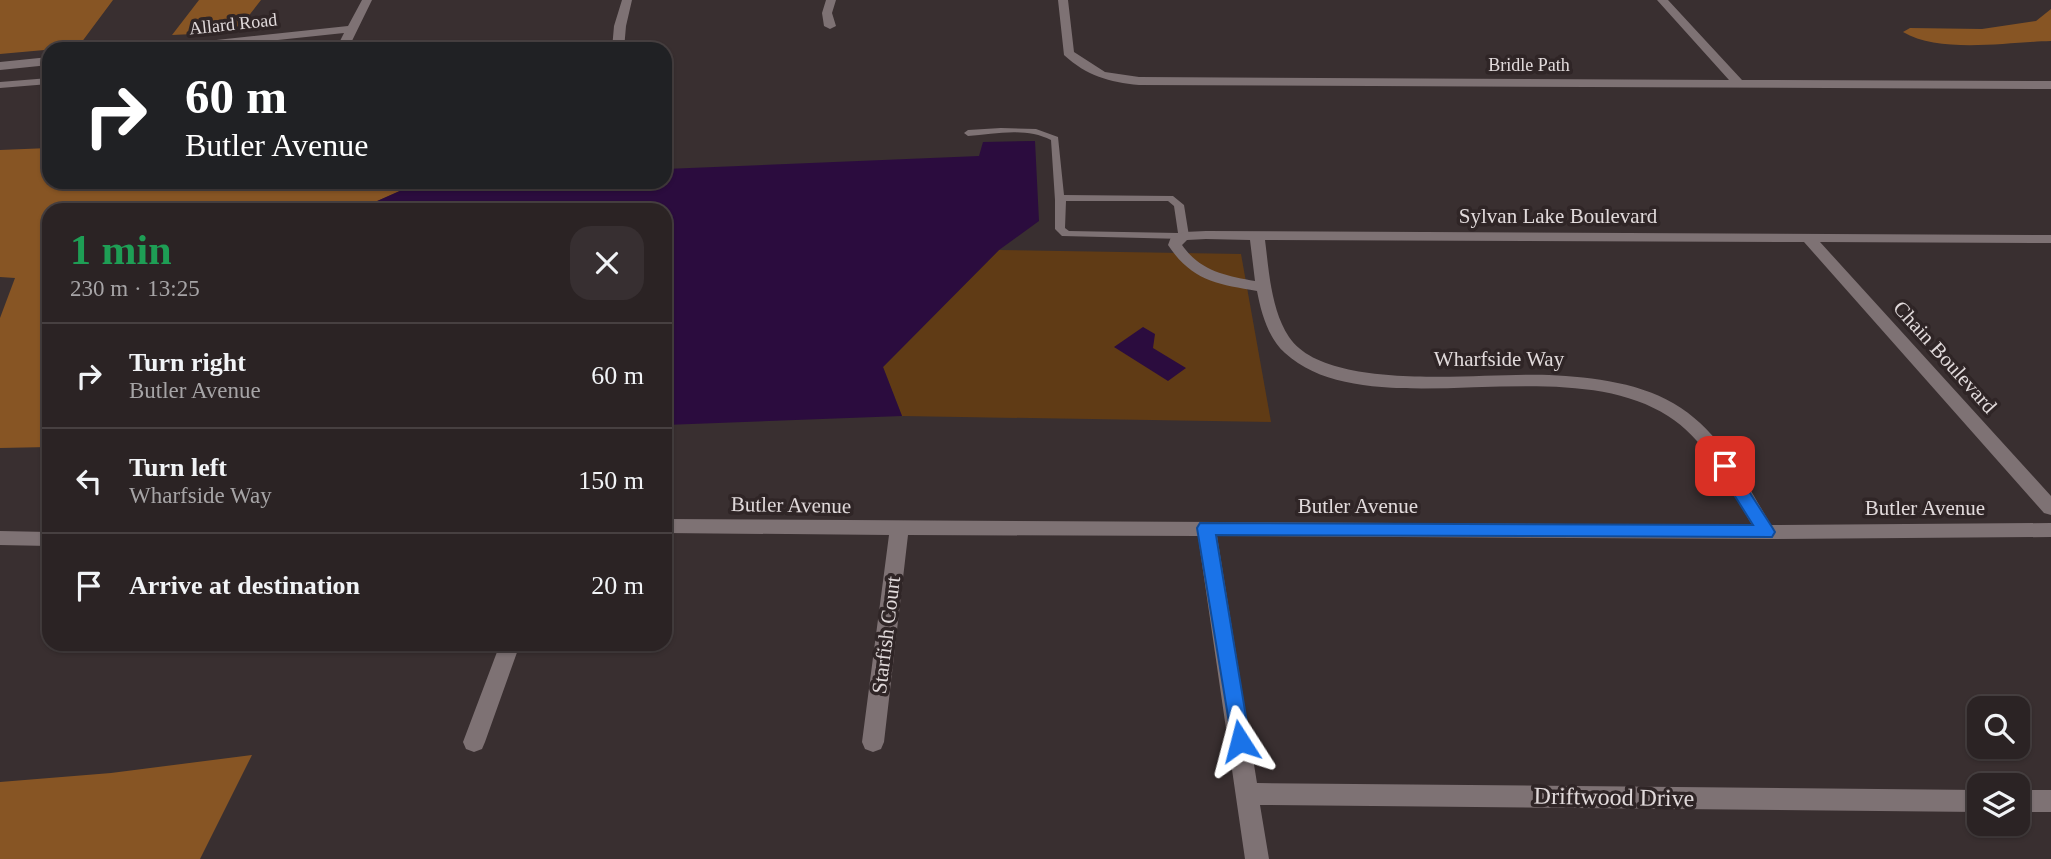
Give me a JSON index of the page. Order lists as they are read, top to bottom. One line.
{"streets":{"street":["Allard Road","Bridle Path","Sylvan Lake Boulevard","Chain Boulevard","Wharfside Way","Butler Avenue","Starfish Court","Driftwood Drive"]},"crossings":[["Sylvan Lake Boulevard","Chain Boulevard"],["Sylvan Lake Boulevard","Wharfside Way"],["Wharfside Way","Butler Avenue"],["Butler Avenue","Starfish Court"]],"page":{"turn":["60 m","Butler Avenue"],"heading":["1 min","230 m · 13:25"],"list":[{"name":"Turn right","note":"Butler Avenue","value":"60 m"},{"name":"Turn left","note":"Wharfside Way","value":"150 m"},{"name":"Arrive at destination","value":"20 m"}]}}
